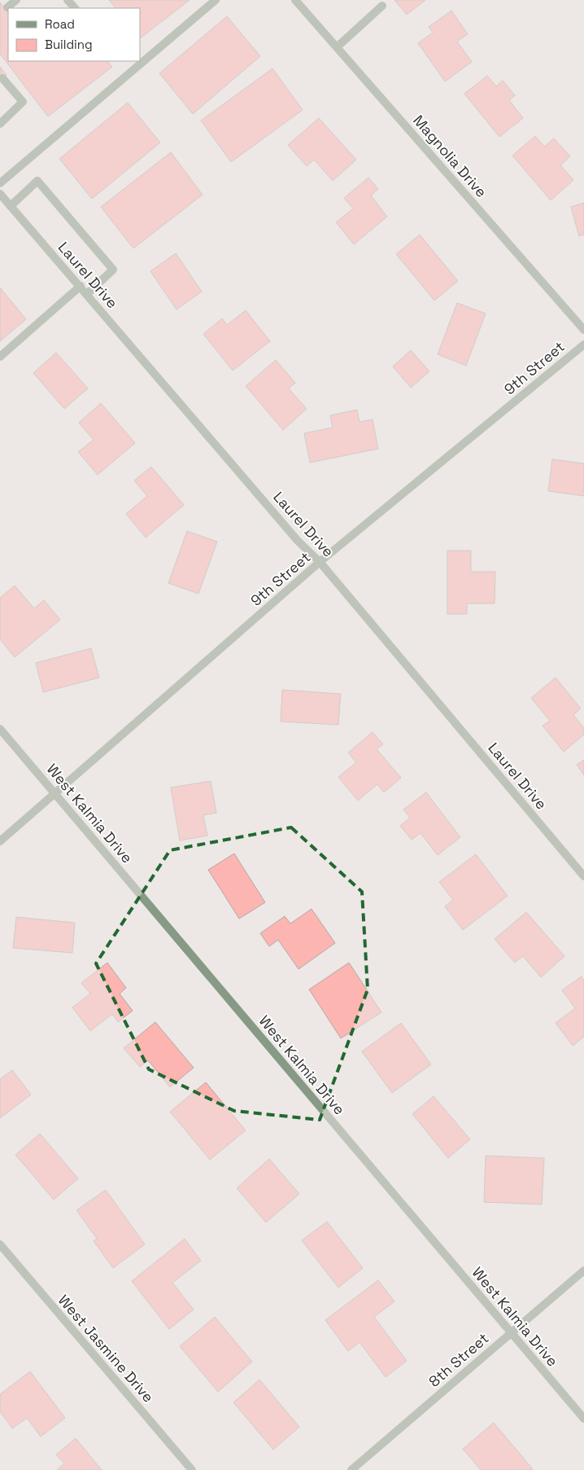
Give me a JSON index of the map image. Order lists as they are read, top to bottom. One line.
{"streets":{"street":["Magnolia Drive","Laurel Drive","9th Street","West Kalmia Drive","West Jasmine Drive","8th Street"]},"crossings":[["Laurel Drive","9th Street"],["9th Street","West Kalmia Drive"],["West Kalmia Drive","8th Street"]],"legend":["Road","Building"]}
